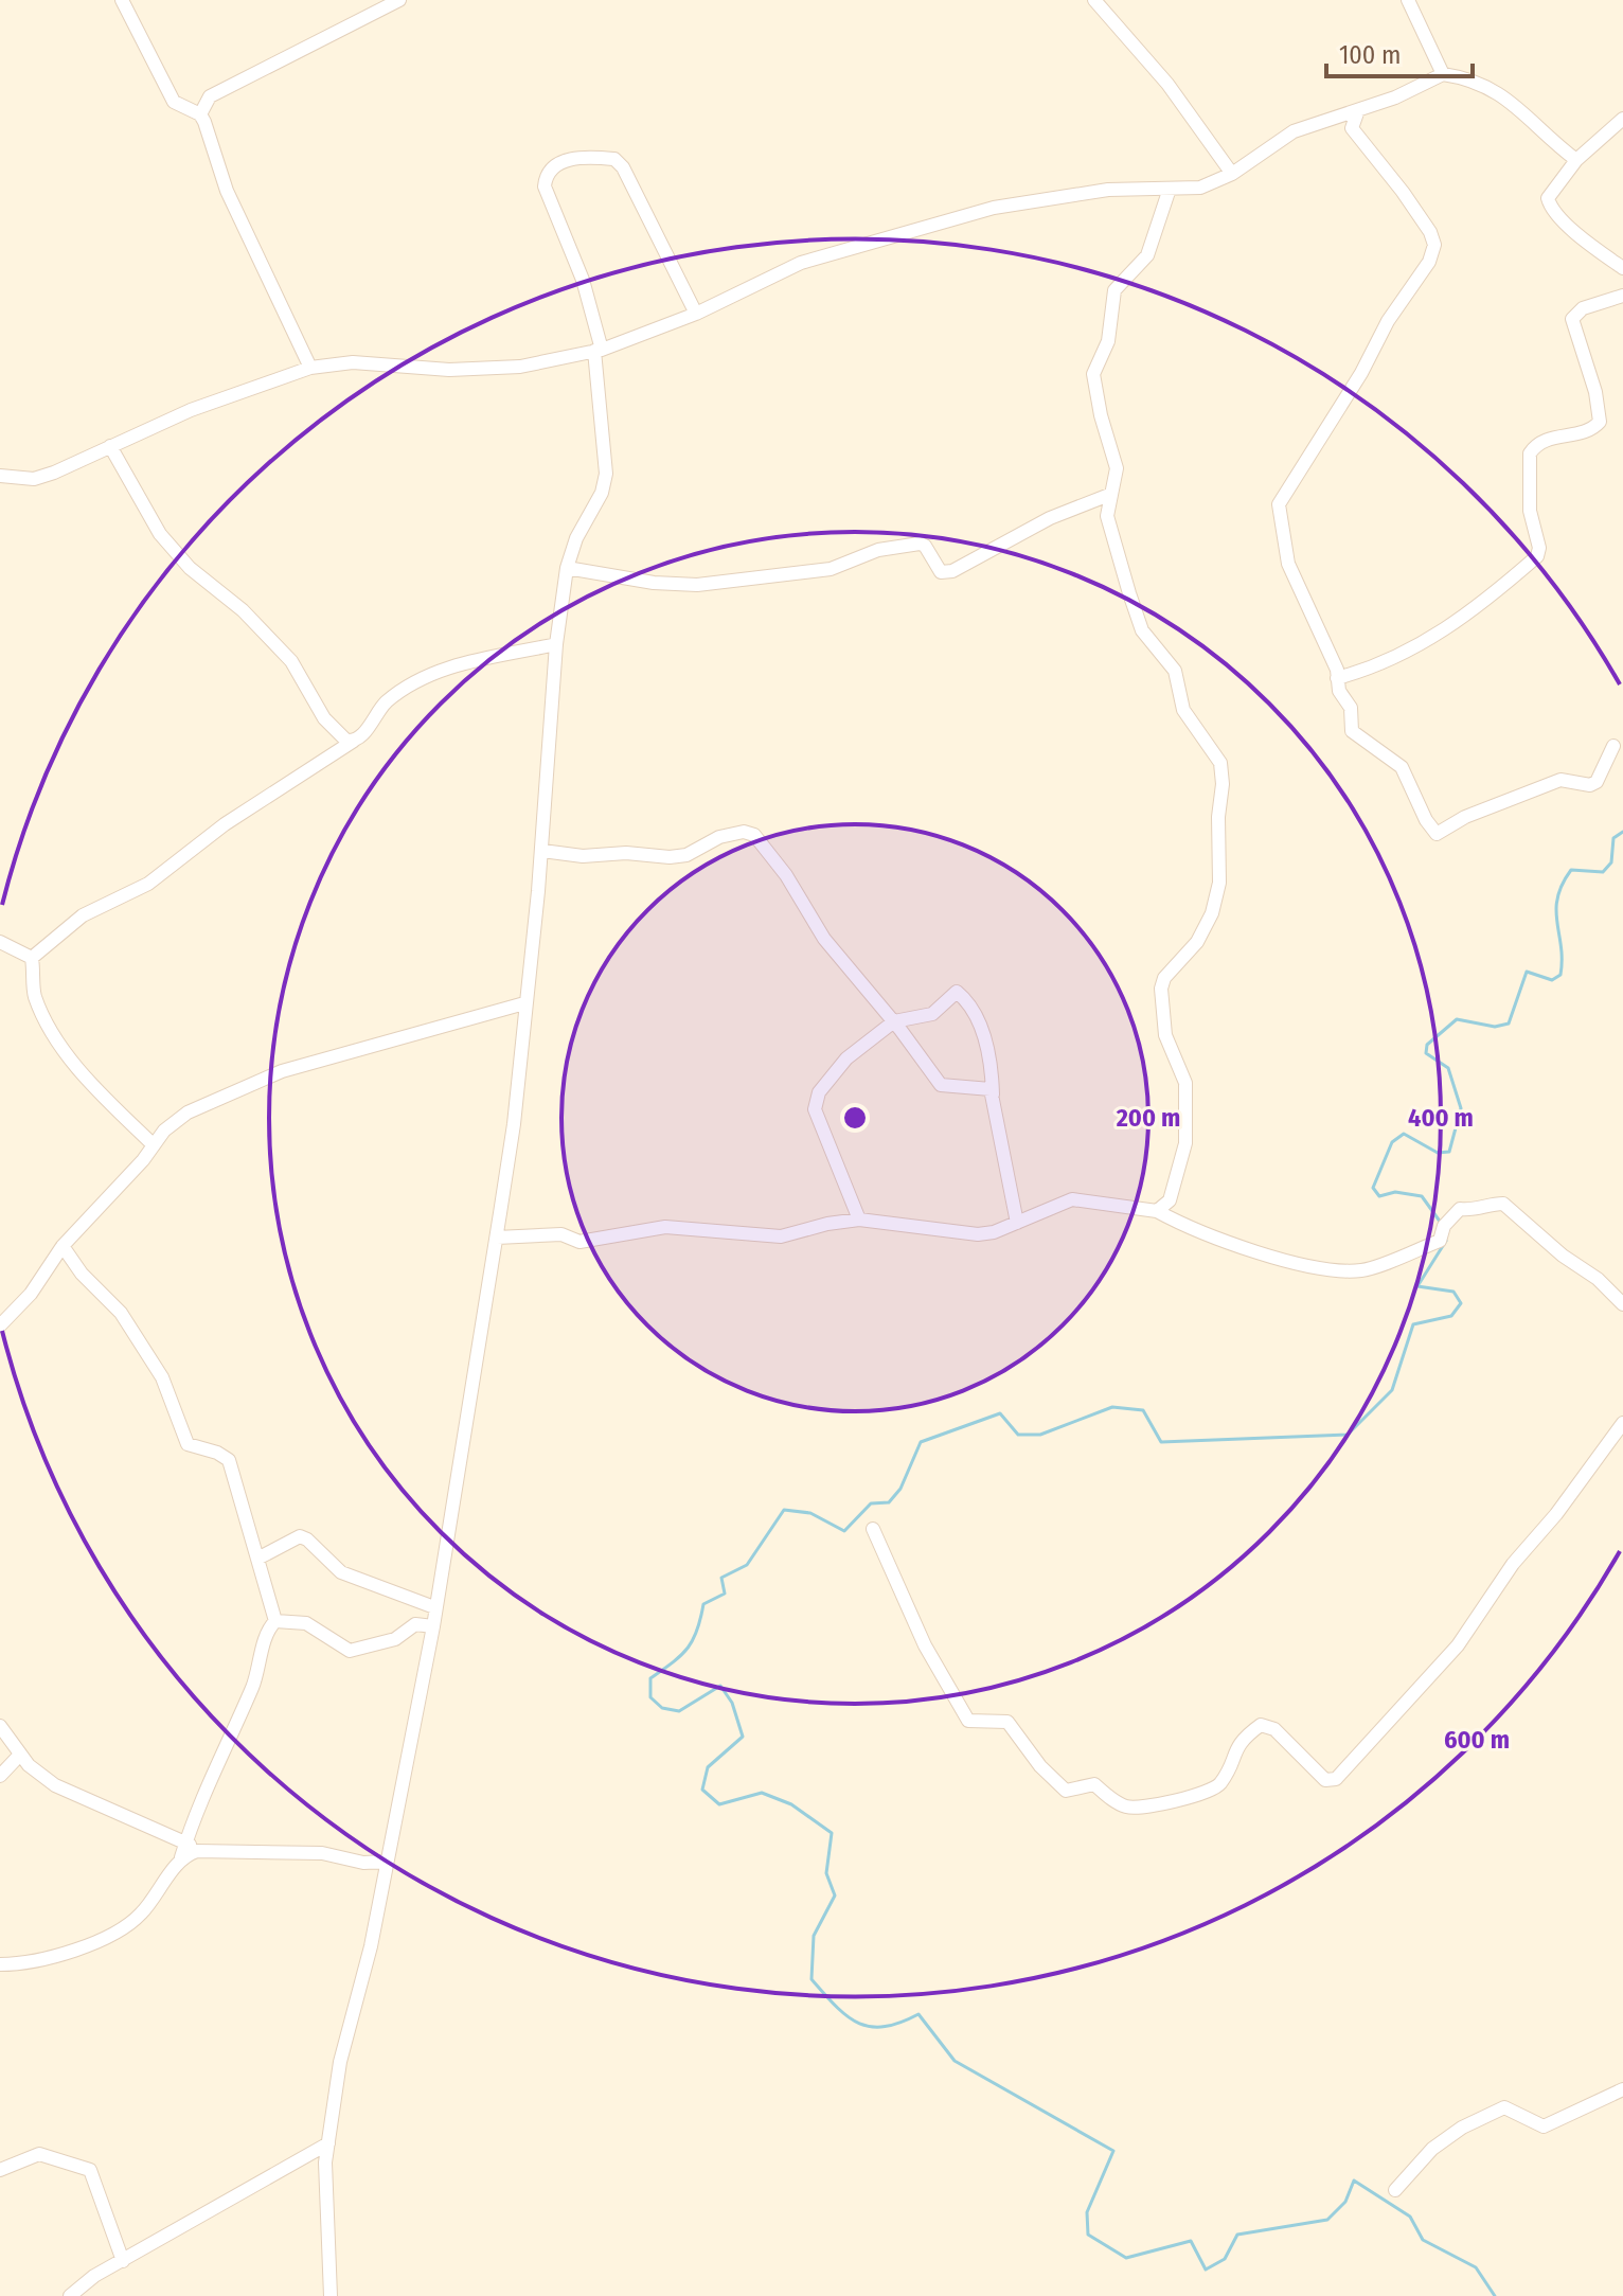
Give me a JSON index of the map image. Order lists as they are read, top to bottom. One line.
{"scale_bar":"100 m","rings":["200 m","400 m","600 m"]}
